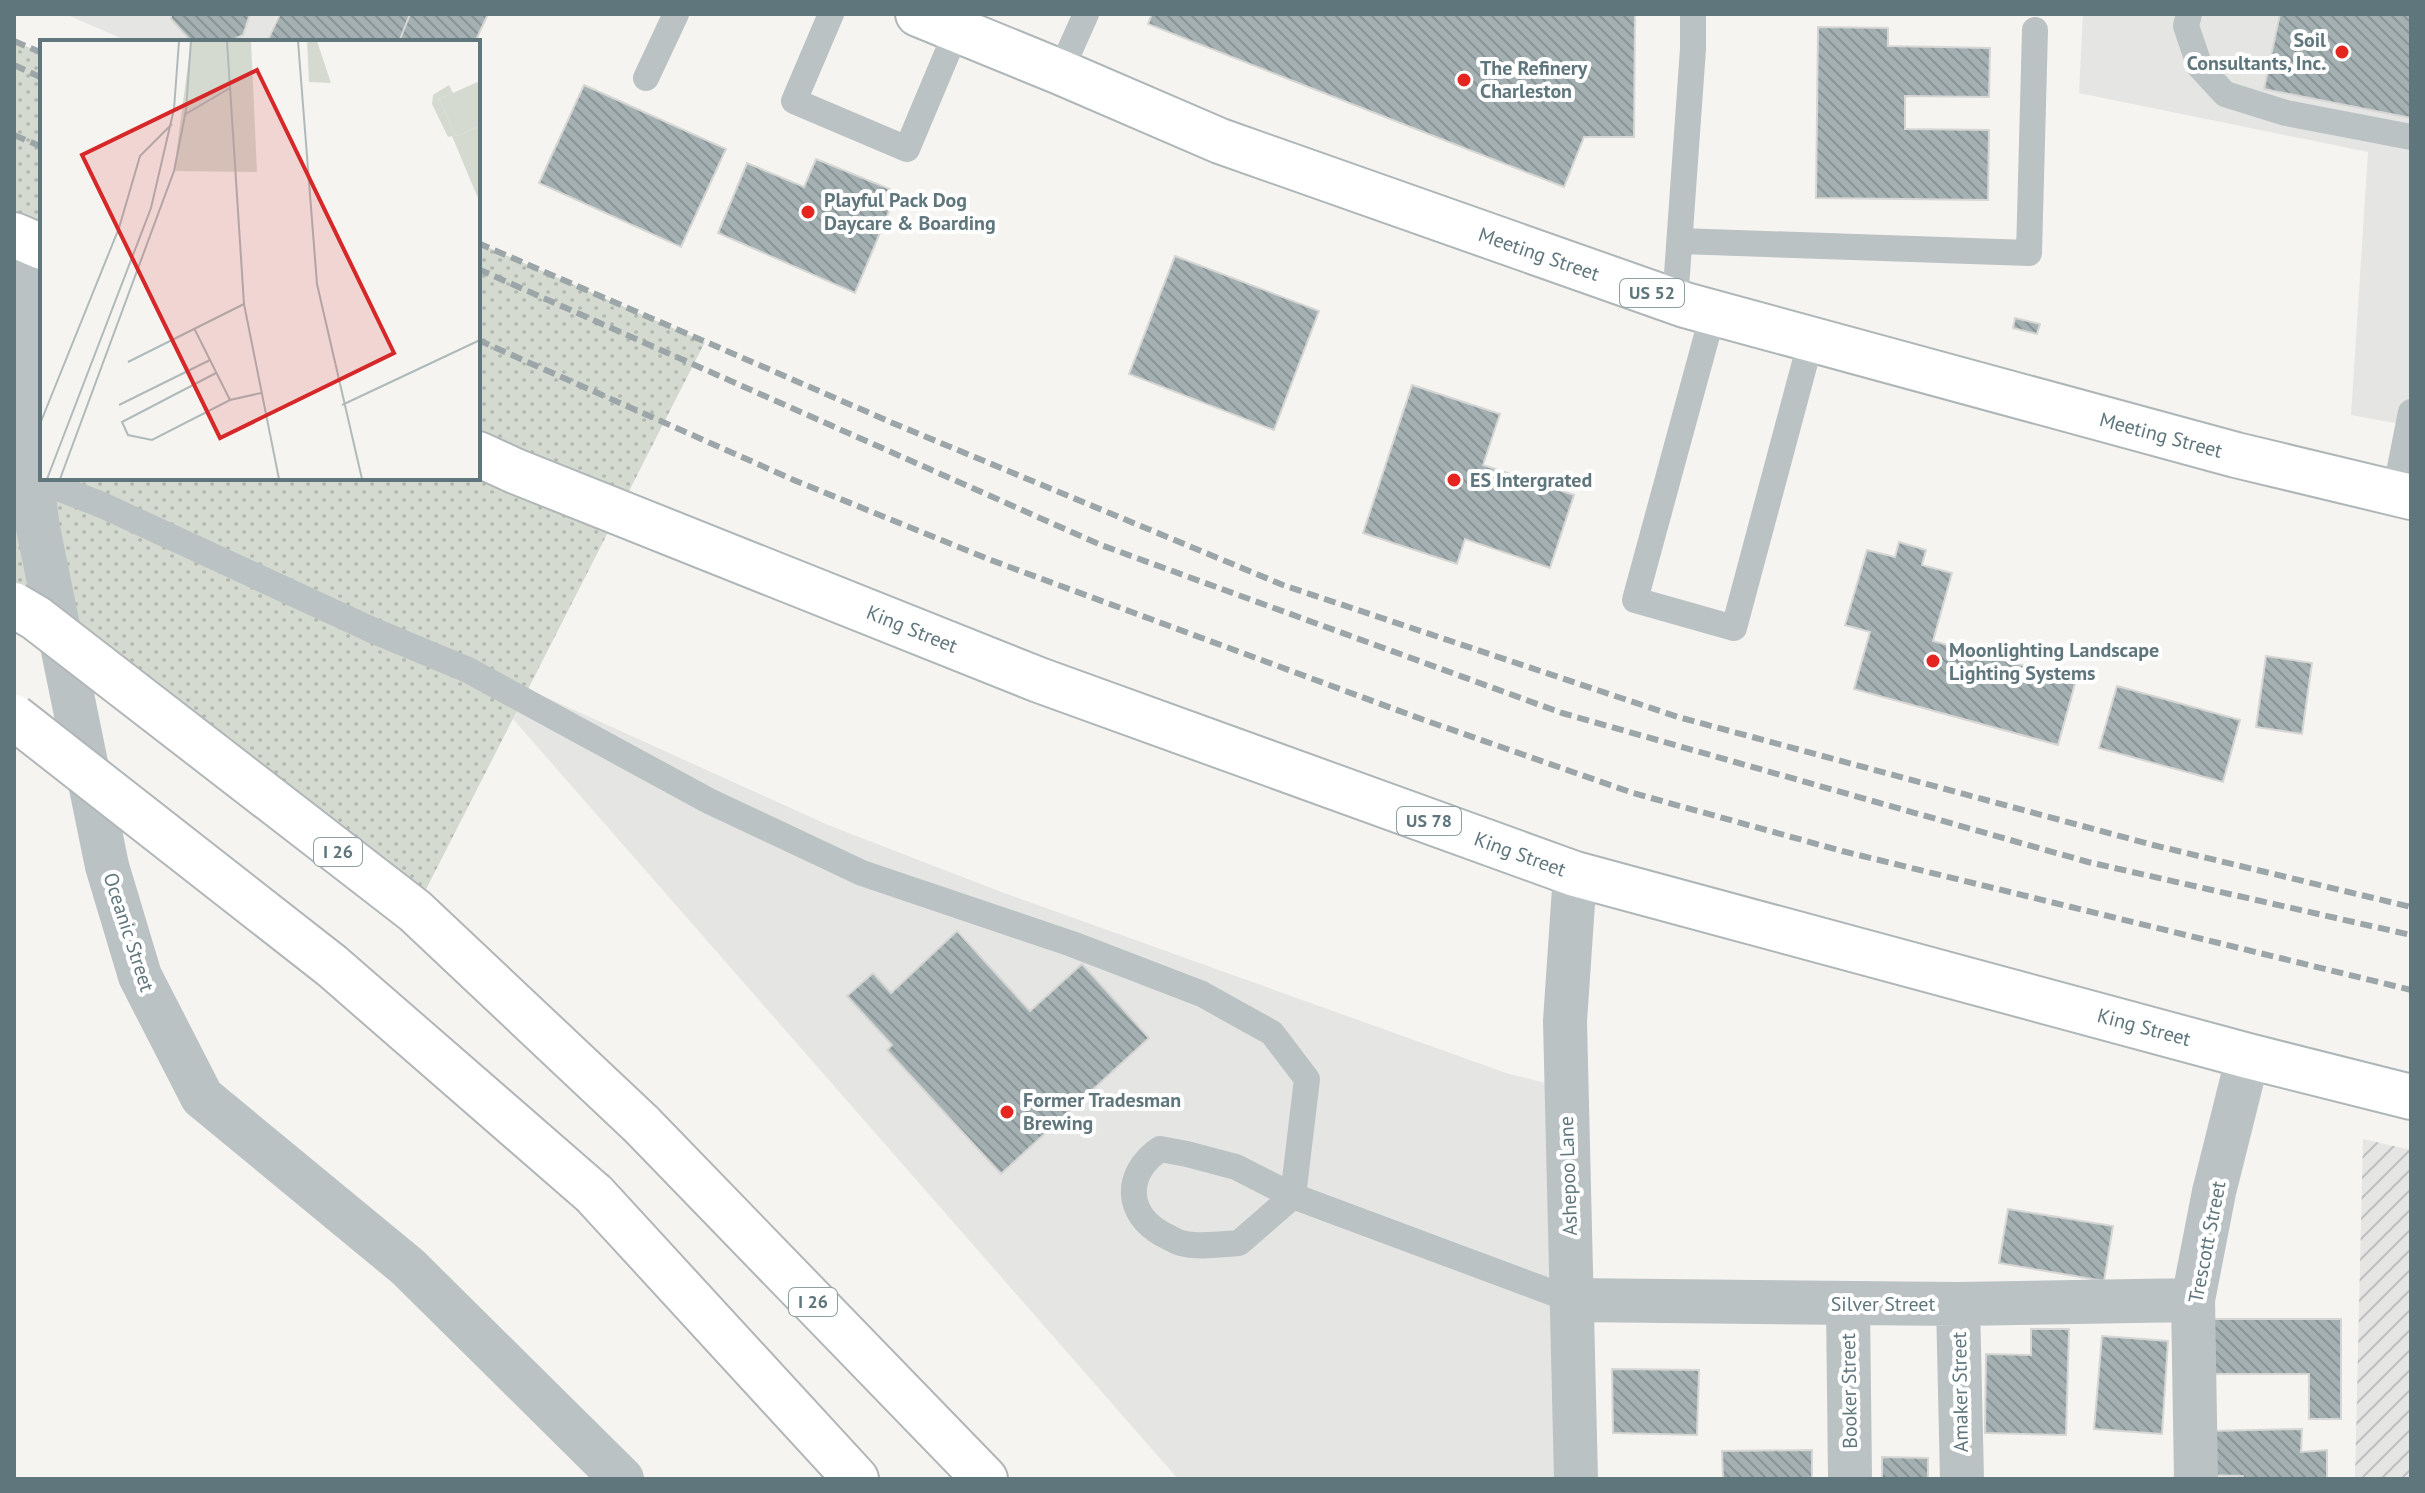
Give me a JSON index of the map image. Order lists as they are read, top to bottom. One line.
{"streets":{"main road":["Meeting Street","US 52","King Street","US 78","I 26"],"street":["Oceanic Street","Ashepoo Lane","Trescott Street","Silver Street","Booker Street","Amaker Street"]},"crossings":[["King Street","Ashepoo Lane"],["King Street","Trescott Street"],["Ashepoo Lane","Silver Street"],["Trescott Street","Silver Street"],["Silver Street","Booker Street"],["Silver Street","Amaker Street"]],"places":["Soil Consultants, Inc.","The Refinery Charleston","Playful Pack Dog Daycare & Boarding","ES Intergrated","Moonlighting Landscape Lighting Systems","Former Tradesman Brewing"]}
